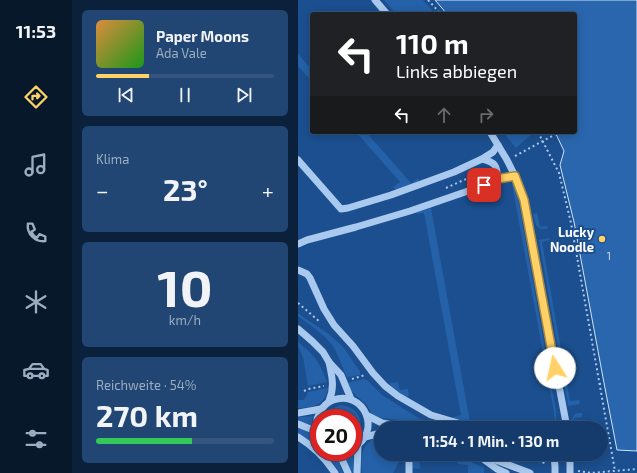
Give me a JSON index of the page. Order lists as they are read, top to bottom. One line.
{"places":["Lucky Noodle"],"house_numbers":["1"],"page":{"tabs":"11:53","turn":["110 m","Links abbiegen"],"song":["Paper Moons","Ada Vale"],"tile":["Klima",["10","km/h"],["Reichweite · 54%","270 km"]],"heat":["−","23°","+"],"limit":"20","trip":"11:54 · 1 Min. · 130 m"}}
